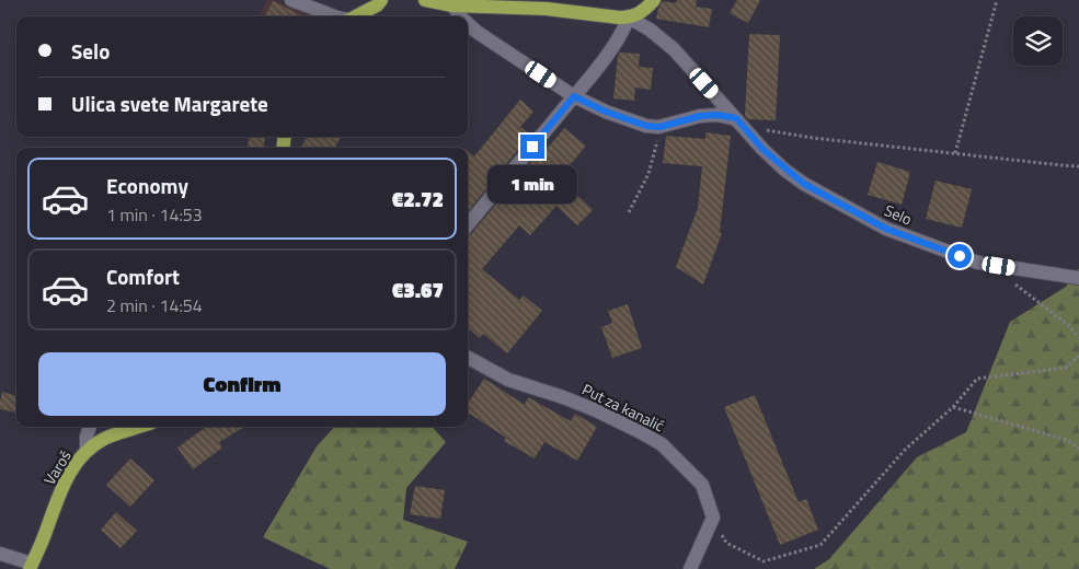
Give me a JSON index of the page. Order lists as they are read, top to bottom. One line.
{"streets":{"main road":["Selo","Varoš"],"street":["Put za kanalić"]},"page":{"banner":["Selo","Ulica svete Margarete"],"list":[{"name":"Economy","note":"1 min · 14:53","value":"€2.72"},{"name":"Comfort","note":"2 min · 14:54","value":"€3.67"}],"bubble":"1 min","buttons":"Confirm"}}
